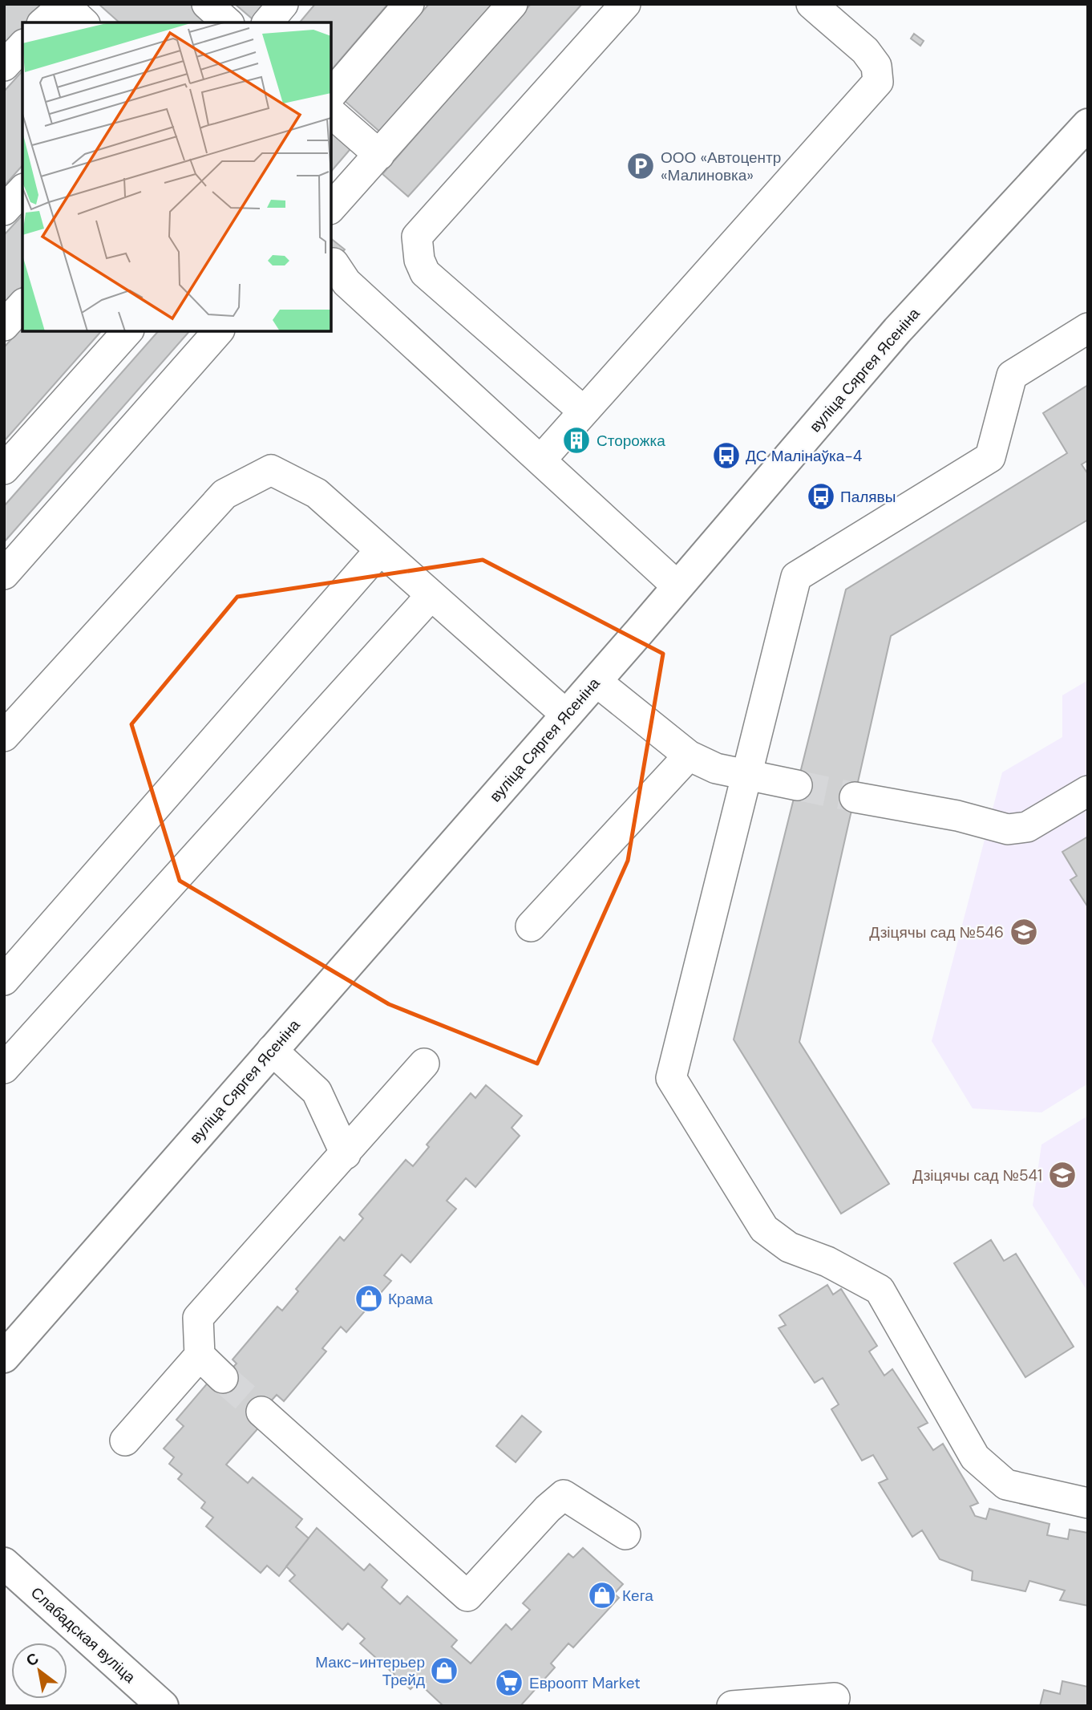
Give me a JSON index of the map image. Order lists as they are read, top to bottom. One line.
{"streets":{"main road":["вуліца Сяргея Ясеніна","Слабадская вуліца"]},"places":{"parking":["ООО «Автоцентр «Малиновка»"],"building":["Сторожка"],"bus stop":["ДС Малінаўка-4","Палявы"],"school or university":["Дзіцячы сад №546","Дзіцячы сад №541"],"shop":["Крама","Кега","Макс-интерьер Трейд"],"supermarket":["Евроопт Market"]},"north":"top left"}
